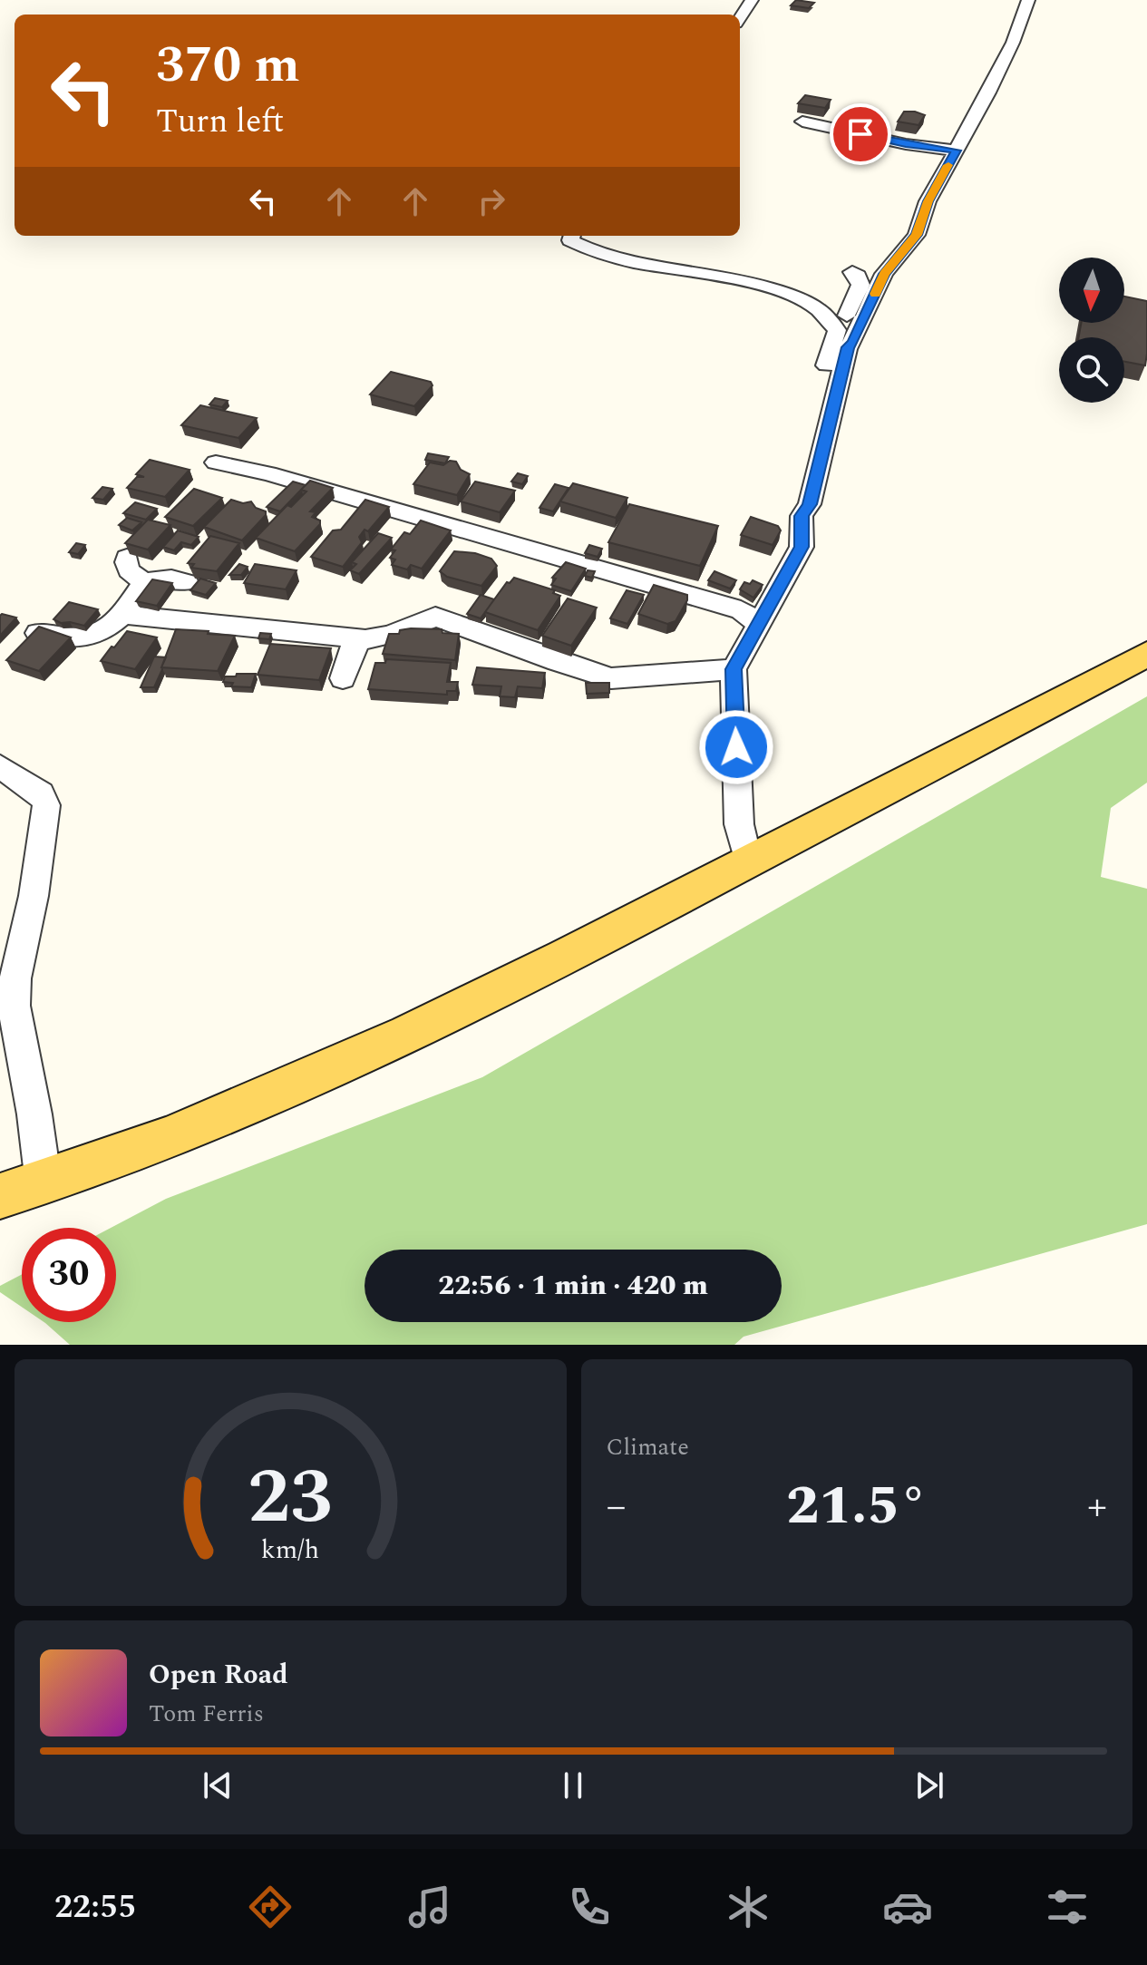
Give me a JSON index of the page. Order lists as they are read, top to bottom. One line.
{"north":"bottom","page":{"turn":["370 m","Turn left"],"limit":"30","trip":"22:56 · 1 min · 420 m","tile":"Climate","heat":["−","21.5°","+"],"song":["Open Road","Tom Ferris"],"tabs":"22:55","gauge":["23","km/h"]}}
